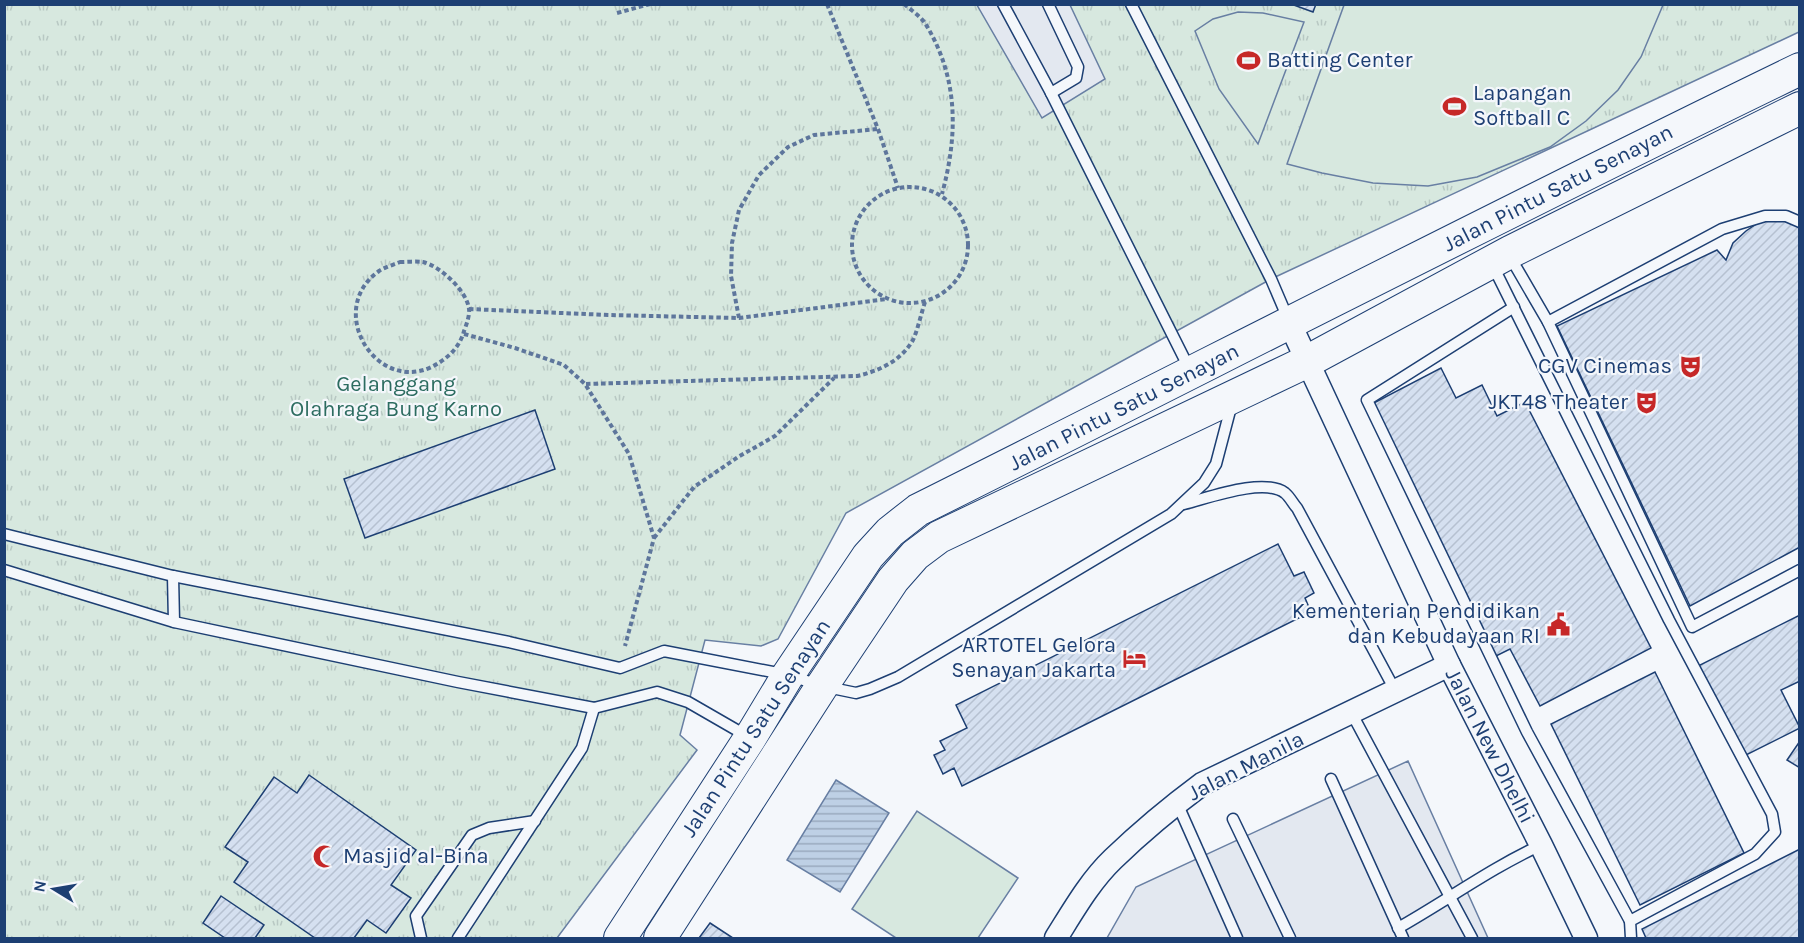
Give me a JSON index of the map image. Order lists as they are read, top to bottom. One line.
{"streets":{"main road":["Jalan Pintu Satu Senayan"],"street":["Jalan New Dhelhi","Jalan Manila"]},"crossings":[["Jalan Pintu Satu Senayan","Jalan New Dhelhi"],["Jalan New Dhelhi","Jalan Manila"]],"parks":["Gelanggang Olahraga Bung Karno"],"places":{"sports":["Batting Center","Lapangan Softball C"],"theatre":["CGV Cinemas","JKT48 Theater"],"public building":["Kementerian Pendidikan dan Kebudayaan RI"],"hotel":["ARTOTEL Gelora Senayan Jakarta"],"mosque":["Masjid al-Bina"]},"north":"left"}
